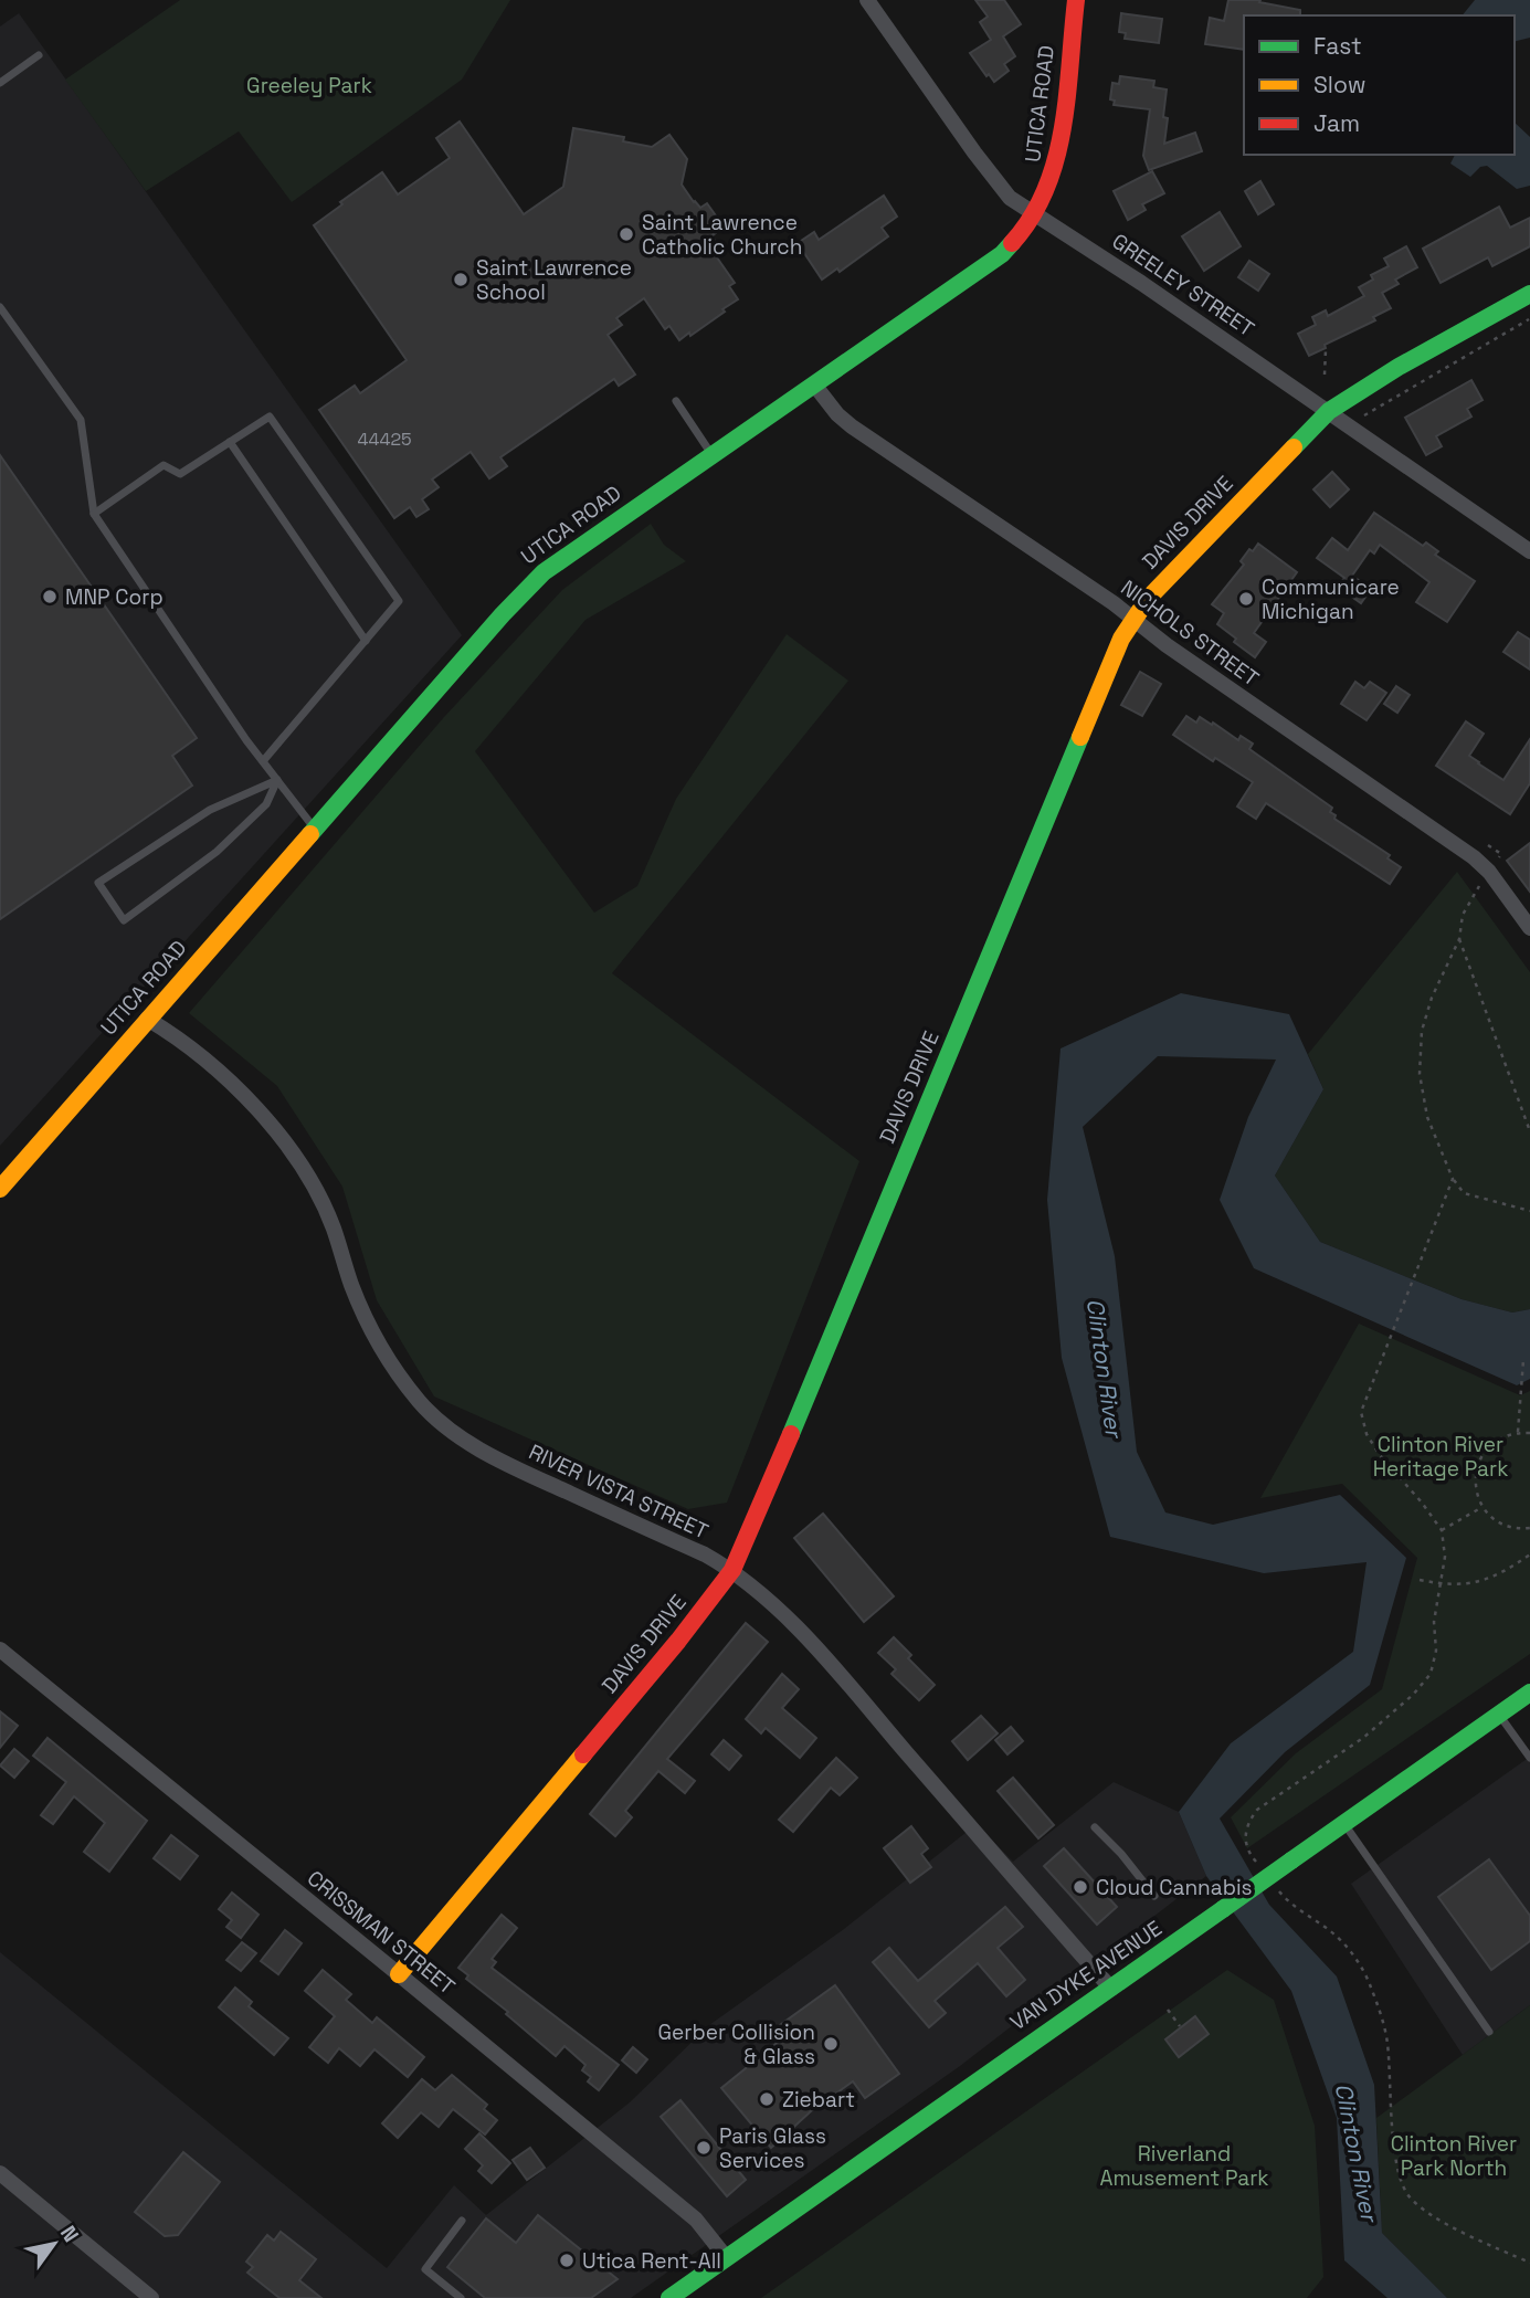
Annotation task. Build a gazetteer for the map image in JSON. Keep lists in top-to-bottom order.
{
  "streets": {
    "street": [
      "UTICA ROAD",
      "GREELEY STREET",
      "DAVIS DRIVE",
      "NICHOLS STREET",
      "RIVER VISTA STREET",
      "CRISSMAN STREET",
      "VAN DYKE AVENUE"
    ]
  },
  "crossings": [
    ["UTICA ROAD", "GREELEY STREET"],
    ["UTICA ROAD", "NICHOLS STREET"],
    ["UTICA ROAD", "RIVER VISTA STREET"],
    ["GREELEY STREET", "DAVIS DRIVE"],
    ["DAVIS DRIVE", "NICHOLS STREET"],
    ["DAVIS DRIVE", "RIVER VISTA STREET"],
    ["DAVIS DRIVE", "CRISSMAN STREET"],
    ["RIVER VISTA STREET", "VAN DYKE AVENUE"],
    ["CRISSMAN STREET", "VAN DYKE AVENUE"]
  ],
  "water": ["Clinton River"],
  "parks": [
    "Greeley Park",
    "Clinton River Heritage Park",
    "Clinton River Park North",
    "Riverland Amusement Park"
  ],
  "places": [
    "Saint Lawrence Catholic Church",
    "Saint Lawrence School",
    "MNP Corp",
    "Communicare Michigan",
    "Cloud Cannabis",
    "Gerber Collision & Glass",
    "Ziebart",
    "Paris Glass Services",
    "Utica Rent-All"
  ],
  "house_numbers": ["44425"],
  "legend": ["Fast", "Slow", "Jam"],
  "north": "top right"
}
